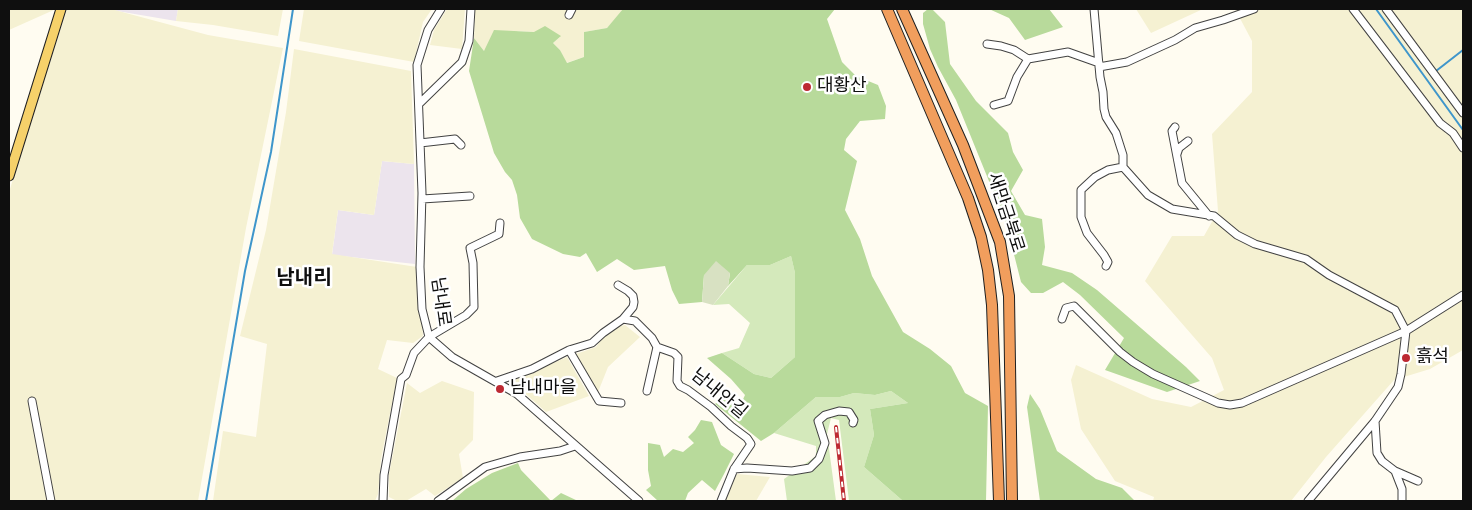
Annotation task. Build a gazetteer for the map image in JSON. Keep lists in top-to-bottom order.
{
  "streets": {
    "highway": ["새만금북로"],
    "street": ["남내로", "남내안길"]
  },
  "districts": ["남내리"],
  "places": ["대황산", "흙석", "남내마을"]
}
